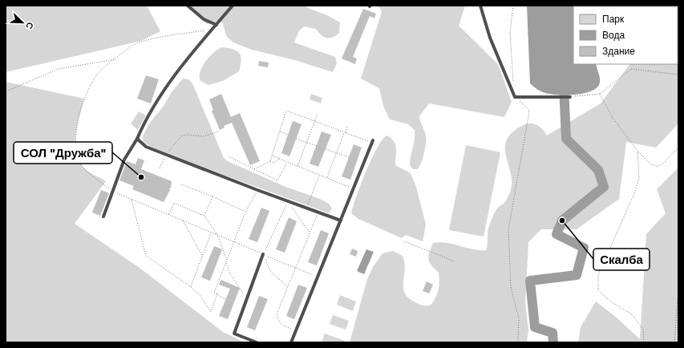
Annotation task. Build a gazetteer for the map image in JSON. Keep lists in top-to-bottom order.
{
  "places": ["СОЛ \"Дружба\"", "Скалба"],
  "legend": ["Парк", "Вода", "Здание"],
  "north": "bottom right"
}
